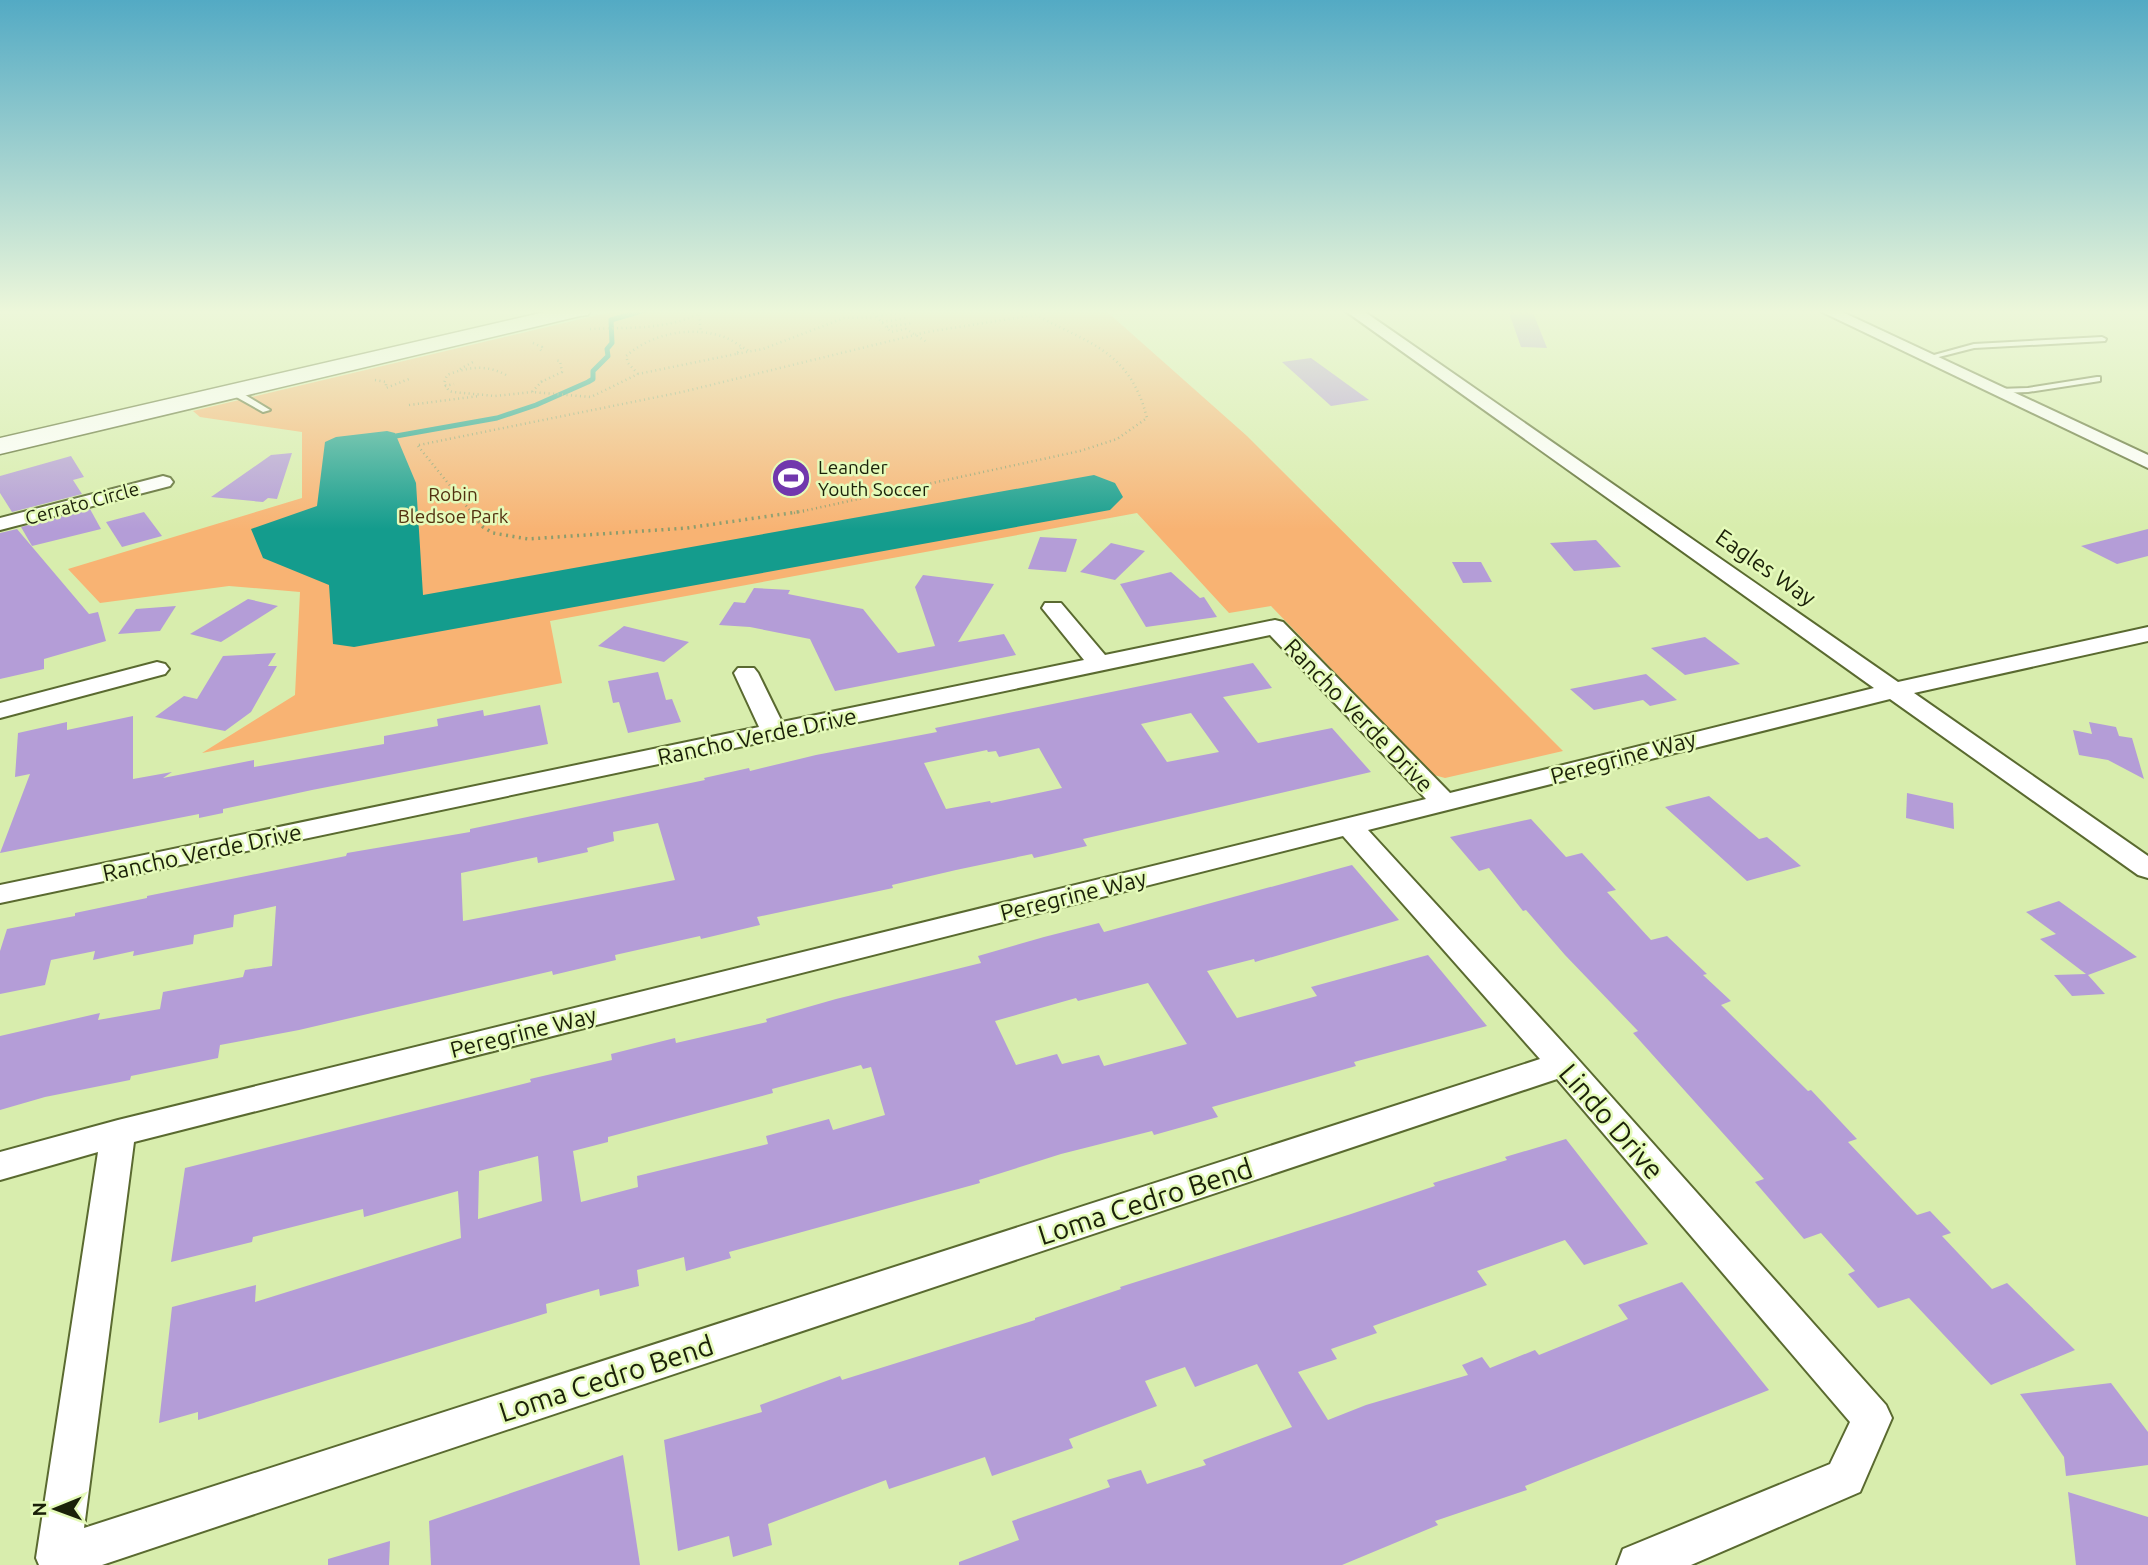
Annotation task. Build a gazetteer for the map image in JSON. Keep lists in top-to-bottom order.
{
  "streets": {
    "street": [
      "Cerrato Circle",
      "Eagles Way",
      "Rancho Verde Drive",
      "Peregrine Way",
      "Lindo Drive",
      "Loma Cedro Bend"
    ]
  },
  "crossings": [
    ["Eagles Way", "Peregrine Way"],
    ["Rancho Verde Drive", "Peregrine Way"],
    ["Peregrine Way", "Lindo Drive"],
    ["Peregrine Way", "Loma Cedro Bend"],
    ["Lindo Drive", "Loma Cedro Bend"]
  ],
  "parks": ["Robin Bledsoe Park"],
  "places": {
    "sports": ["Leander Youth Soccer"]
  },
  "north": "left"
}
